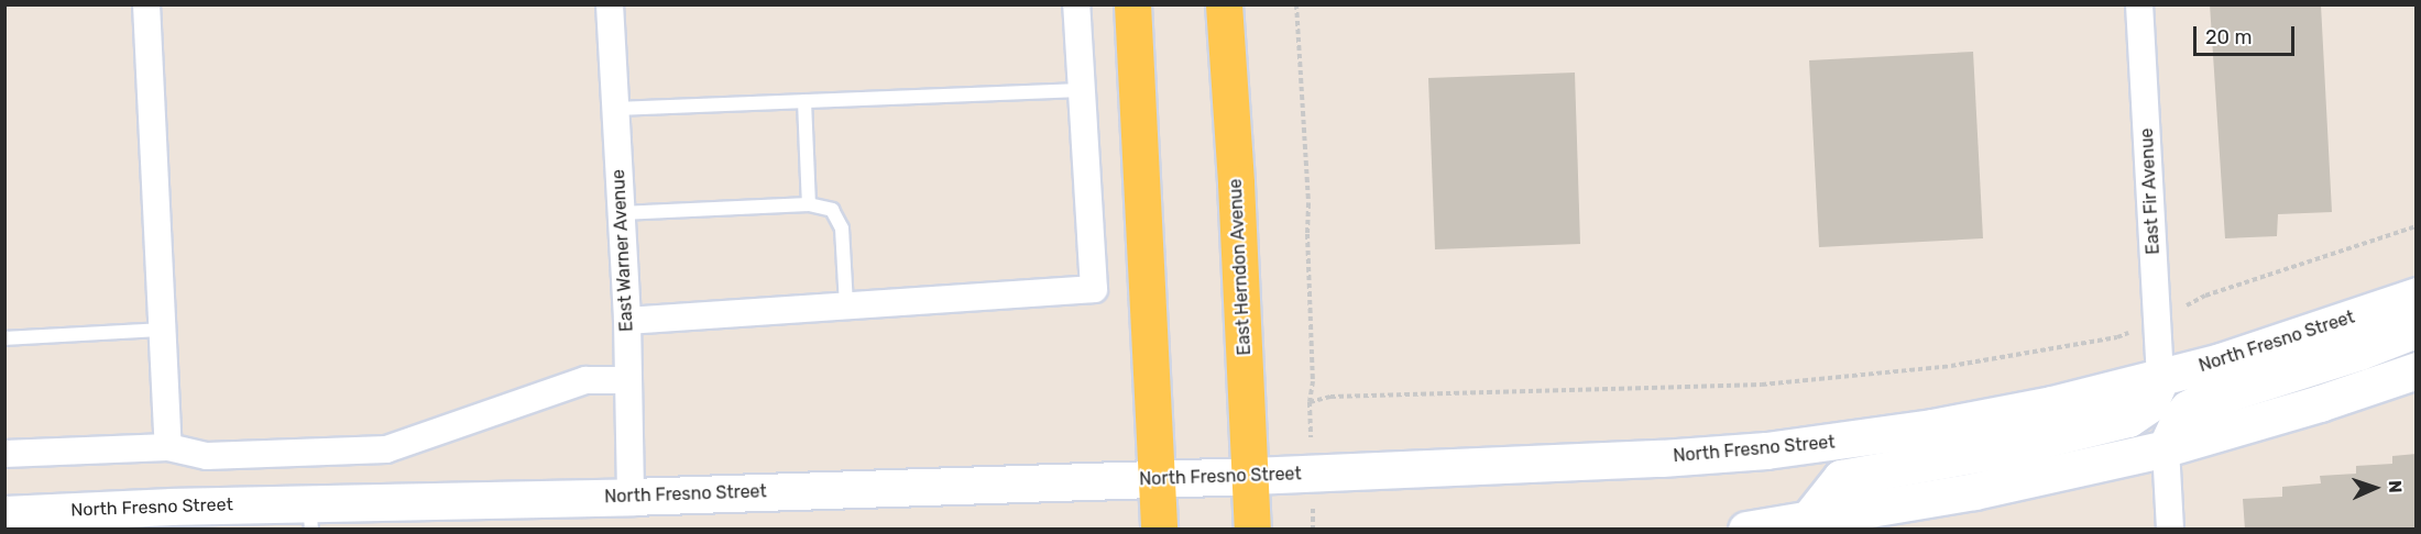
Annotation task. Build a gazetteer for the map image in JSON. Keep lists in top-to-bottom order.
{
  "streets": {
    "main road": ["East Herndon Avenue", "North Fresno Street"],
    "street": ["East Fir Avenue", "East Warner Avenue"]
  },
  "crossings": [
    ["East Fir Avenue", "North Fresno Street"],
    ["East Warner Avenue", "North Fresno Street"],
    ["East Herndon Avenue", "North Fresno Street"]
  ],
  "scale_bar": "20 m",
  "north": "right"
}
